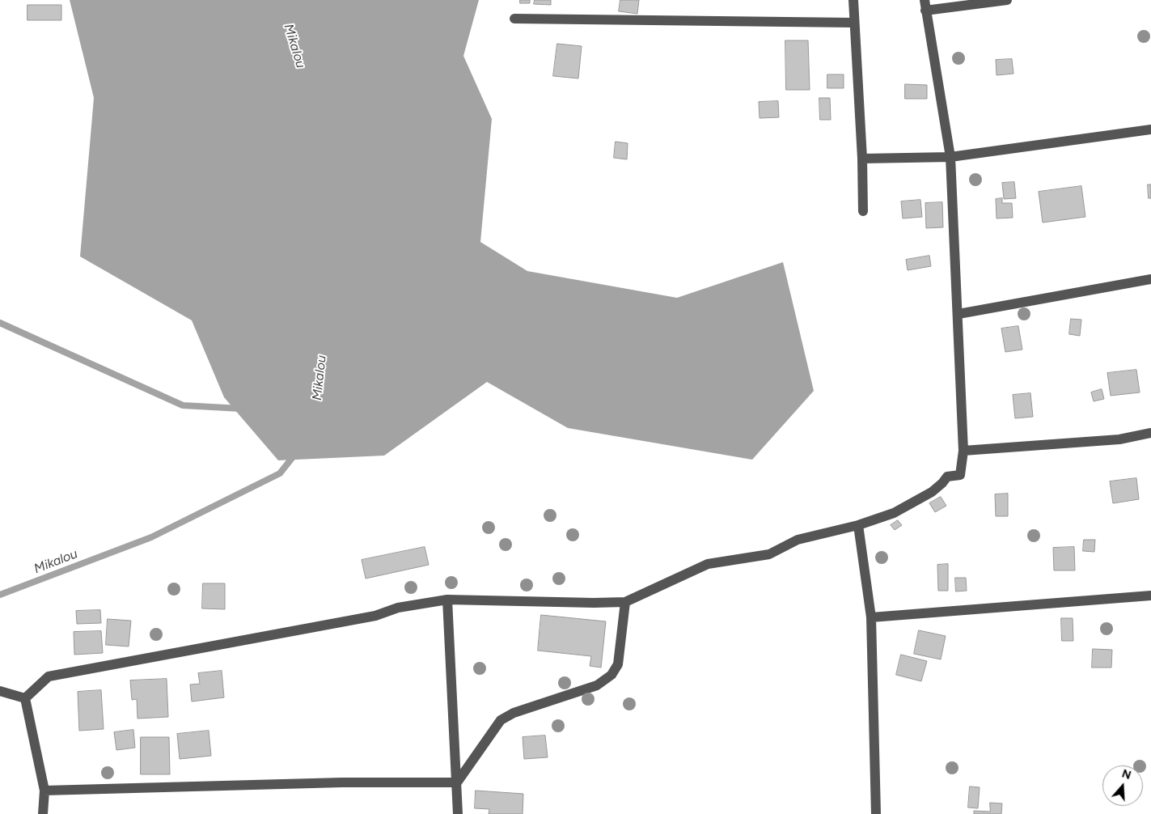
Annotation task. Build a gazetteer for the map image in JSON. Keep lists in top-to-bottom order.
{
  "water": ["Mikalou"],
  "north": "top"
}
